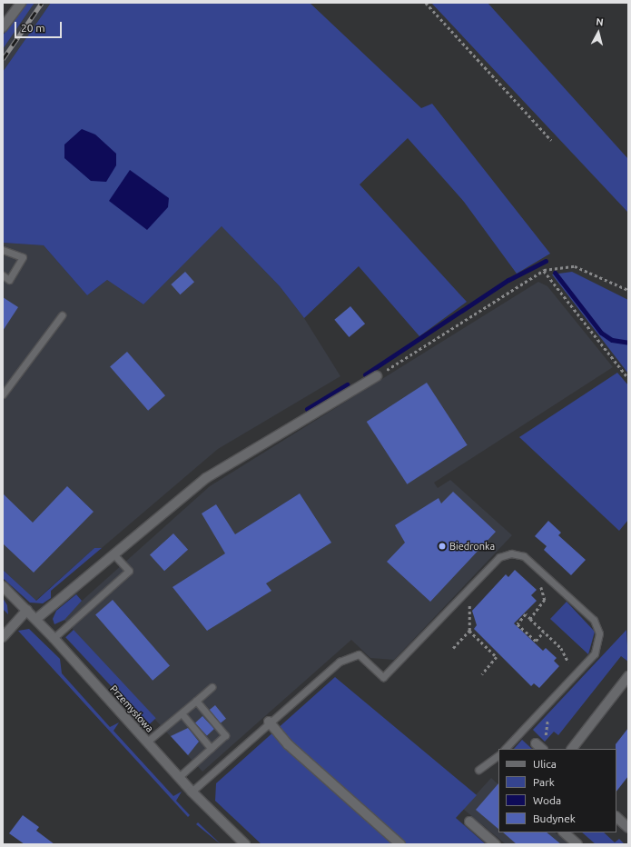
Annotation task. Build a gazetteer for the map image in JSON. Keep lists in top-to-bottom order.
{
  "streets": {
    "street": ["Przemysłowa"]
  },
  "places": ["Biedronka"],
  "legend": [
    "Ulica",
    "Park",
    "Woda",
    "Budynek"
  ],
  "scale_bar": "20 m",
  "north": "top"
}
